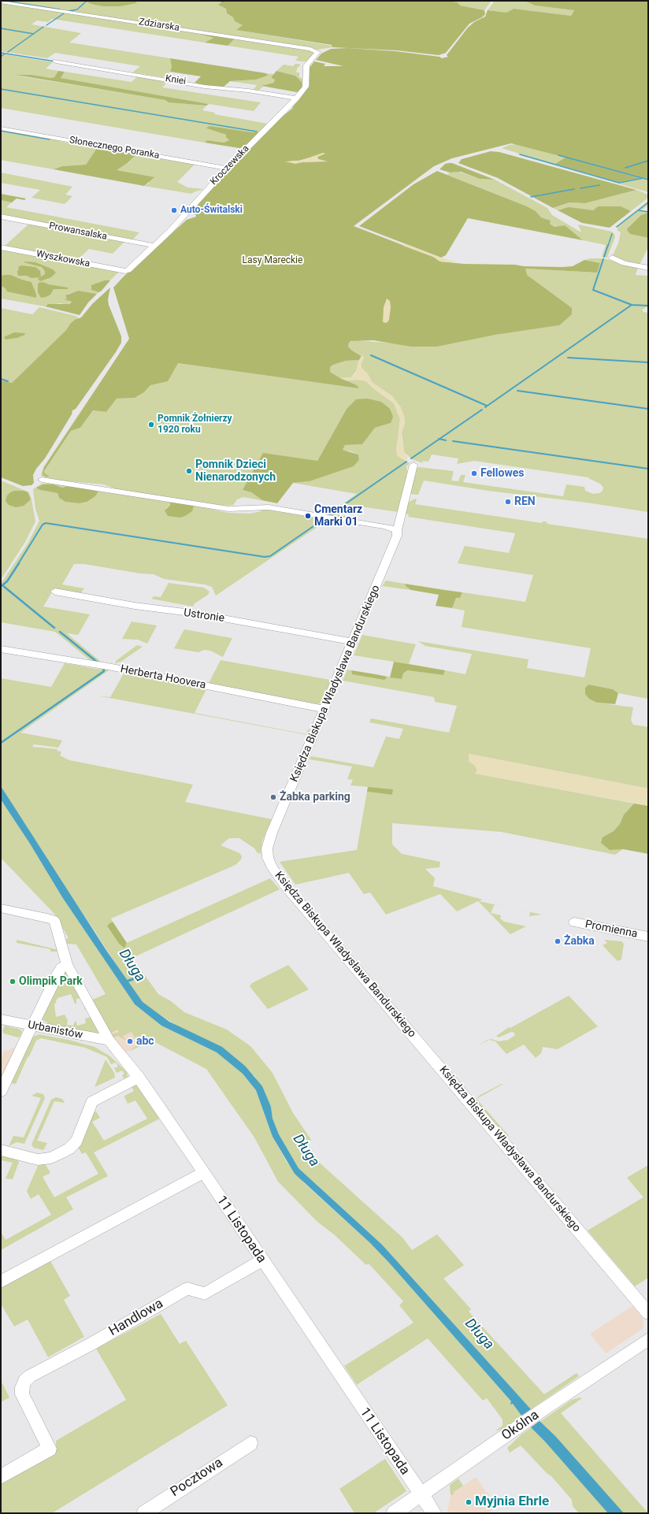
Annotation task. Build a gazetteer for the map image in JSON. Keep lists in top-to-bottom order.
{
  "streets": {
    "street": [
      "Zdziarska",
      "Kniei",
      "Słonecznego Poranka",
      "Kroczewska",
      "Prowansalska",
      "Wyszkowska",
      "Ustronie",
      "Herberta Hoovera",
      "Księdza Biskupa Władysława Bandurskiego",
      "Promienna",
      "Urbanistów",
      "11 Listopada",
      "Handlowa",
      "Okólna",
      "Pocztowa"
    ]
  },
  "crossings": [
    ["Zdziarska", "Kroczewska"],
    ["Kniei", "Kroczewska"],
    ["Słonecznego Poranka", "Kroczewska"],
    ["Kroczewska", "Prowansalska"],
    ["Kroczewska", "Wyszkowska"],
    ["Ustronie", "Księdza Biskupa Władysława Bandurskiego"],
    ["Herberta Hoovera", "Księdza Biskupa Władysława Bandurskiego"],
    ["Urbanistów", "11 Listopada"],
    ["11 Listopada", "Handlowa"],
    ["11 Listopada", "Okólna"]
  ],
  "water": ["Długa"],
  "parks": ["Lasy Mareckie"],
  "places": [
    "Auto-Świtalski",
    "Pomnik Żołnierzy 1920 roku",
    "Pomnik Dzieci Nienarodzonych",
    "Fellowes",
    "REN",
    "Cmentarz Marki 01",
    "Żabka parking",
    "Żabka",
    "Olimpik Park",
    "abc",
    "Myjnia Ehrle"
  ]
}
